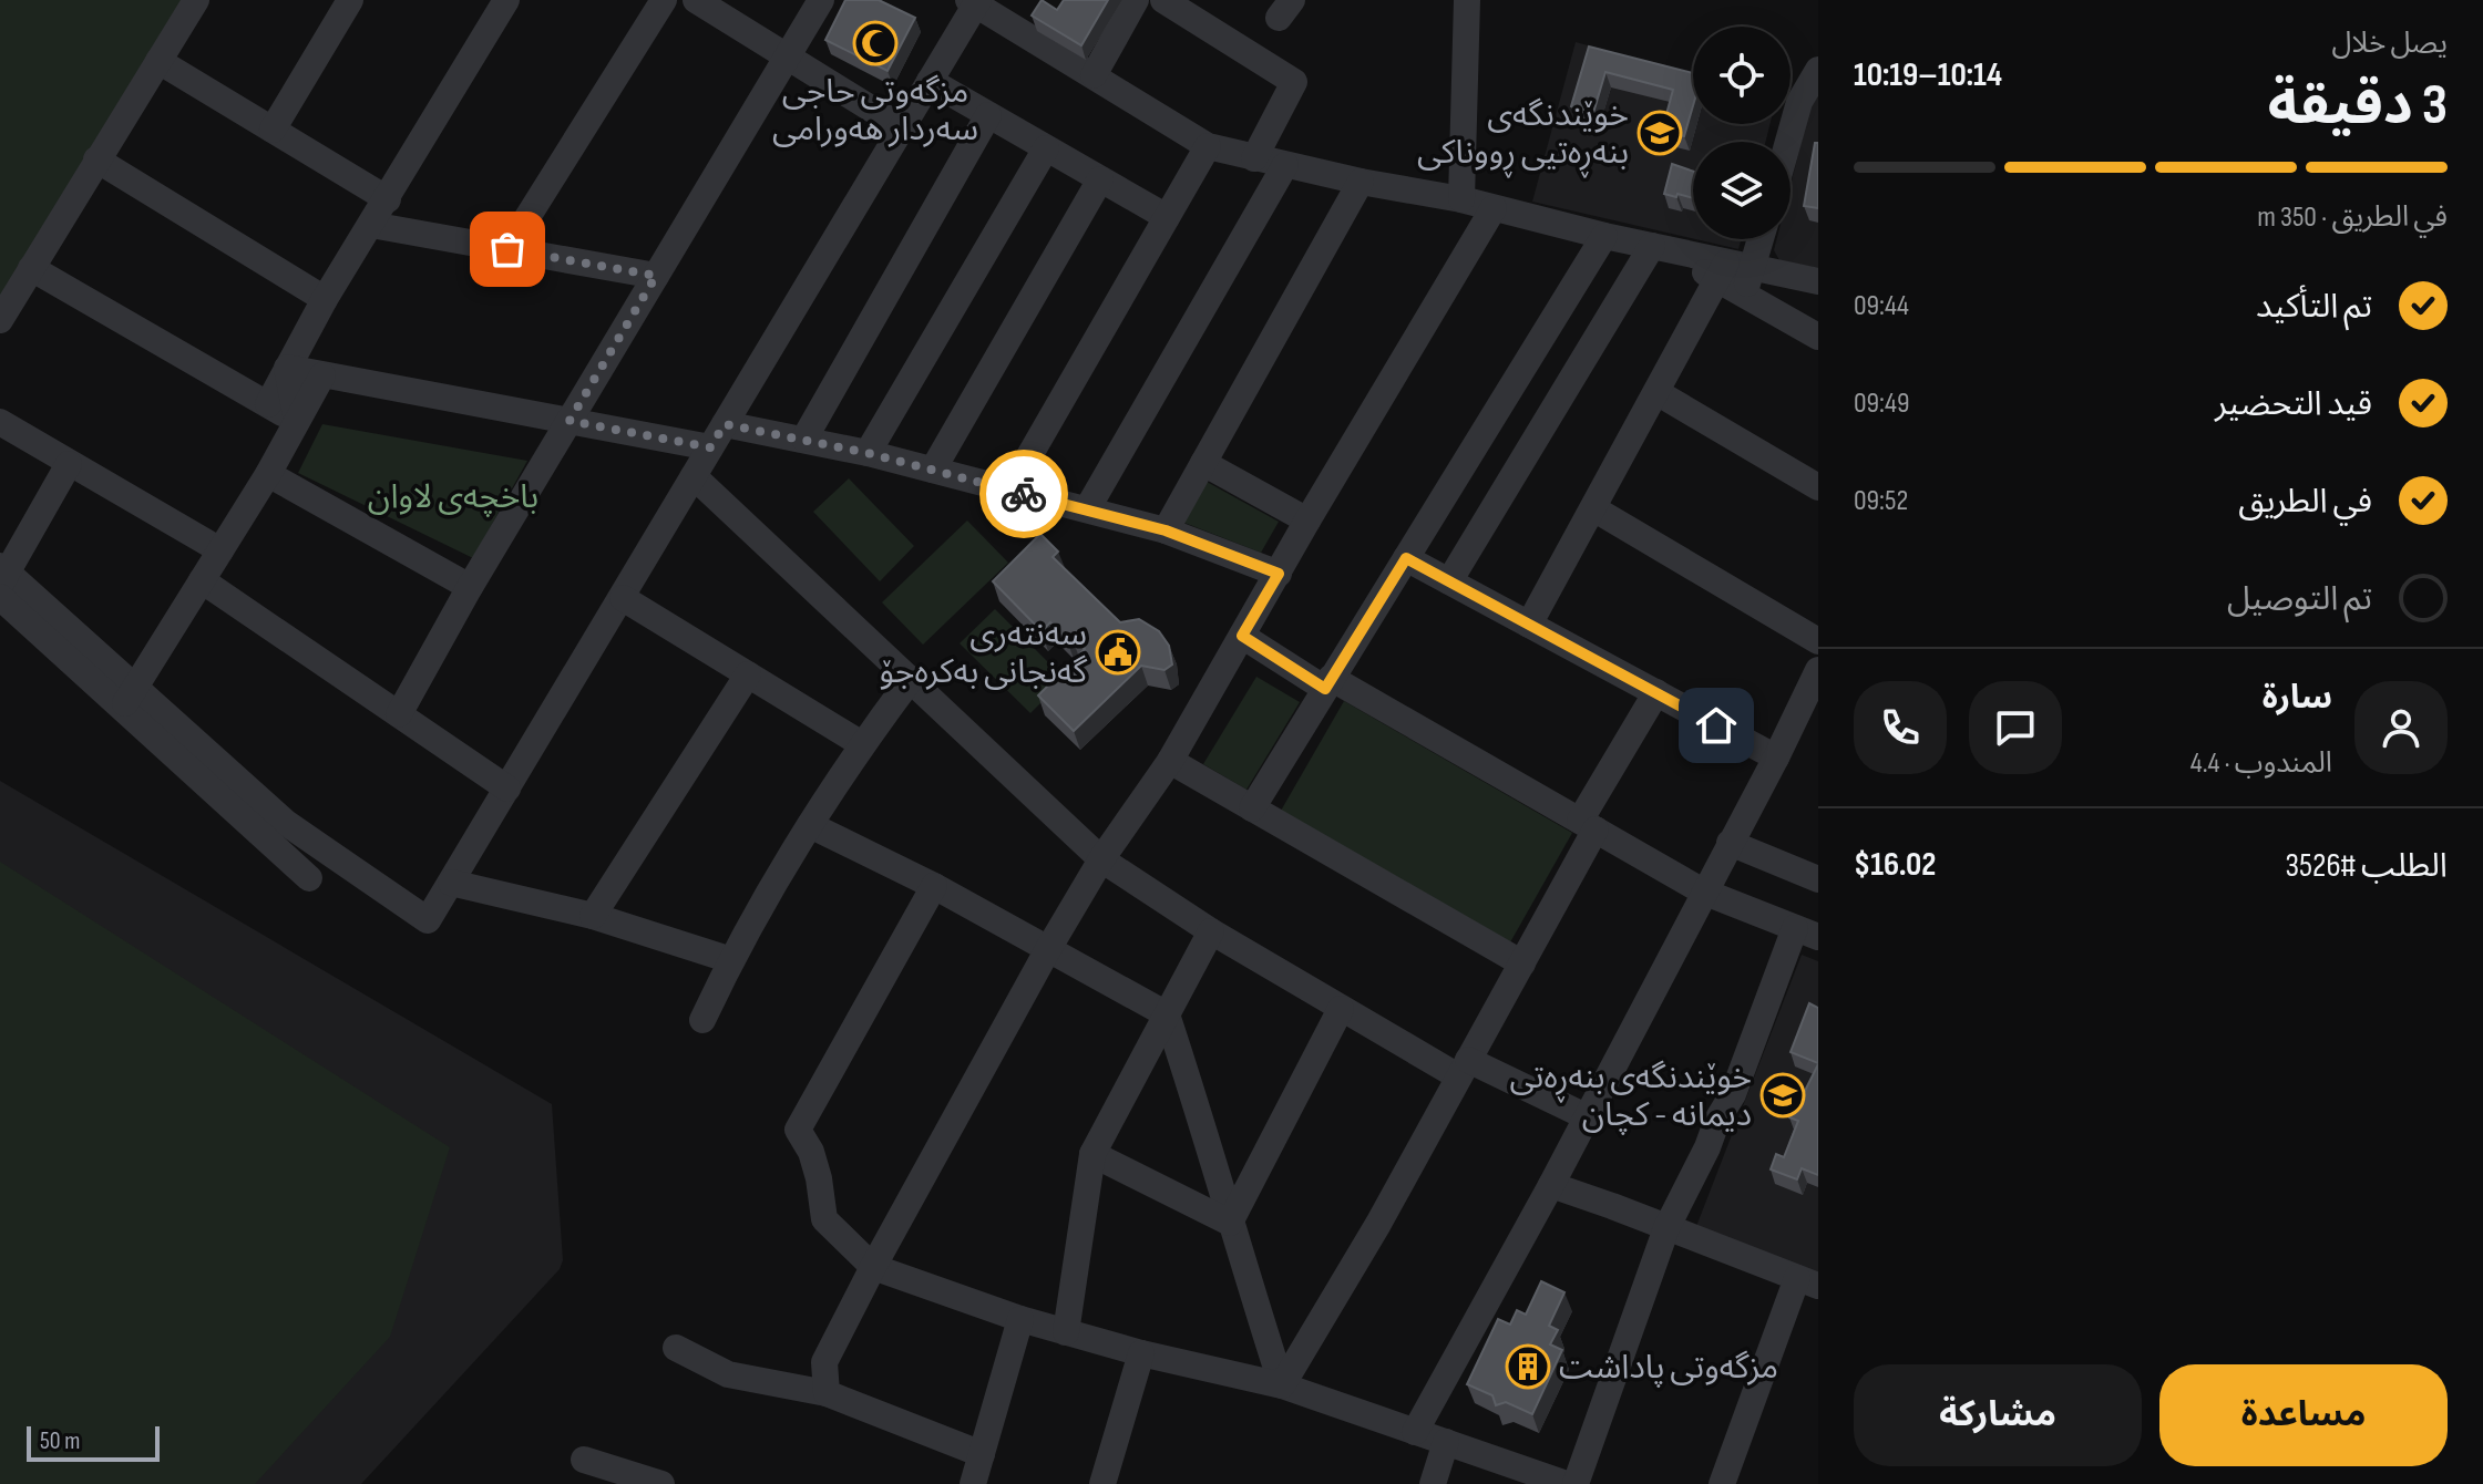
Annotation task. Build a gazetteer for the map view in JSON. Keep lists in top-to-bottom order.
{
  "parks": ["باخچەی لاوان"],
  "places": {
    "mosque": ["مزگەوتی حاجی سەردار هەورامی"],
    "school or university": ["خوێندنگەی بنەڕەتیی ڕووناکی", "خوێندنگەی بنەڕەتی دیمانە - کچان"],
    "public building": ["سەنتەری گەنجانی بەکرەجۆ"],
    "building": ["مزگەوتی پاداشت"]
  },
  "scale_bar": "50 m",
  "page": {
    "heading": ["3 دقيقة", "يصل خلال", "10:14–10:19"],
    "panel": [
      "سارة",
      "المندوب · 4.4",
      "الطلب #3526",
      "$16.02"
    ],
    "bar": "في الطريق · 350 m",
    "list": [
      ["تم التأكيد", "09:44"],
      ["قيد التحضير", "09:49"],
      ["في الطريق", "09:52"],
      "تم التوصيل"
    ],
    "buttons": ["مساعدة", "مشاركة"],
    "scale": "50 m"
  }
}
